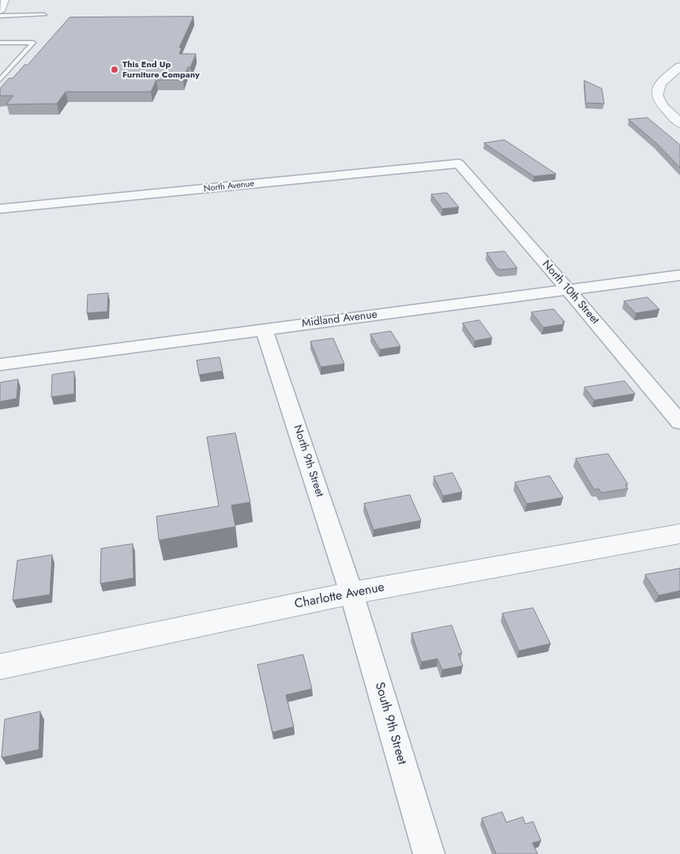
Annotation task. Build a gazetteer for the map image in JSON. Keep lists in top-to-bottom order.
{
  "streets": {
    "street": [
      "North Avenue",
      "North 10th Street",
      "Midland Avenue",
      "North 9th Street",
      "Charlotte Avenue",
      "South 9th Street"
    ]
  },
  "crossings": [
    ["North Avenue", "North 10th Street"],
    ["North 10th Street", "Midland Avenue"],
    ["Midland Avenue", "North 9th Street"],
    ["North 9th Street", "Charlotte Avenue"],
    ["North 9th Street", "South 9th Street"],
    ["Charlotte Avenue", "South 9th Street"]
  ],
  "places": ["This End Up Furniture Company"]
}
